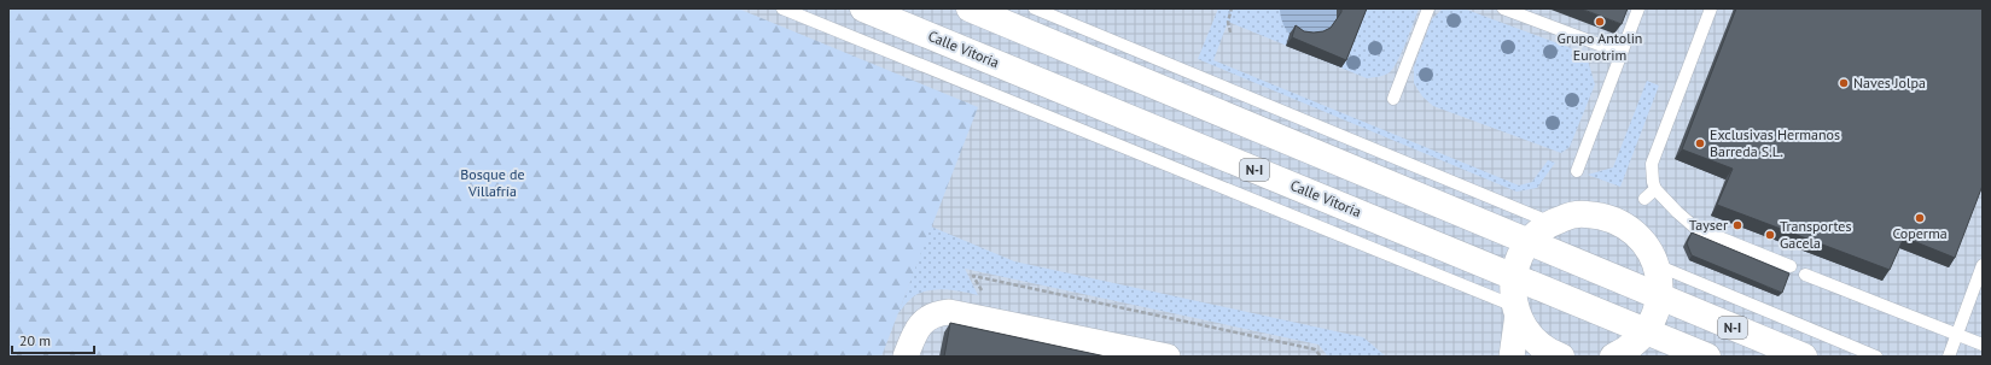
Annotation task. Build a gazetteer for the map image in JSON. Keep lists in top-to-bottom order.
{
  "streets": {
    "highway": ["Calle Vitoria", "N-I"]
  },
  "parks": ["Bosque de Villafría"],
  "places": [
    "Grupo Antolin Eurotrim",
    "Naves Jolpa",
    "Exclusivas Hermanos Barreda S.L.",
    "Coperma",
    "Tayser",
    "Transportes Gacela"
  ],
  "scale_bar": "20 m"
}
